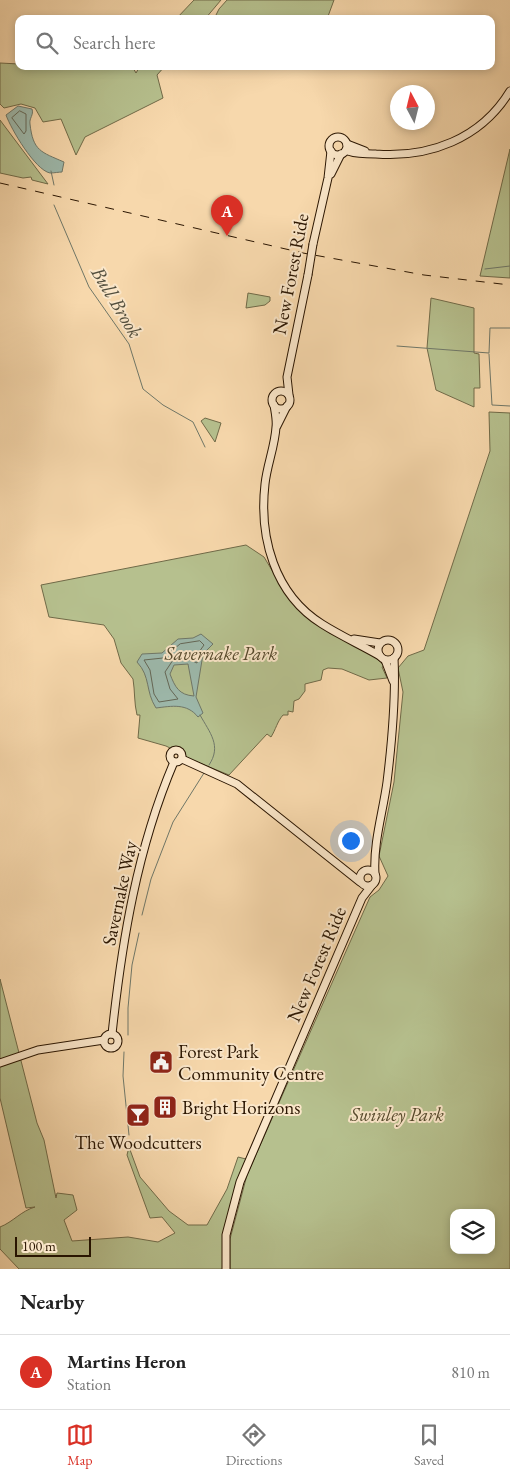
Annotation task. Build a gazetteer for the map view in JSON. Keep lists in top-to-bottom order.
{
  "streets": {
    "main road": ["New Forest Ride", "Savernake Way"]
  },
  "water": ["Bull Brook"],
  "parks": ["Savernake Park", "Swinley Park"],
  "places": {
    "public building": ["Forest Park Community Centre"],
    "building": ["Bright Horizons"],
    "bar": ["The Woodcutters"]
  },
  "scale_bar": "100 m",
  "north": "top",
  "page": {
    "search": "Search here",
    "pins": "A",
    "scale": "100 m",
    "heading": "Nearby",
    "list": [
      {
        "mark": "A",
        "name": "Martins Heron",
        "note": "Station",
        "value": "810 m"
      }
    ],
    "nav": ["Map", "Directions", "Saved"]
  }
}
